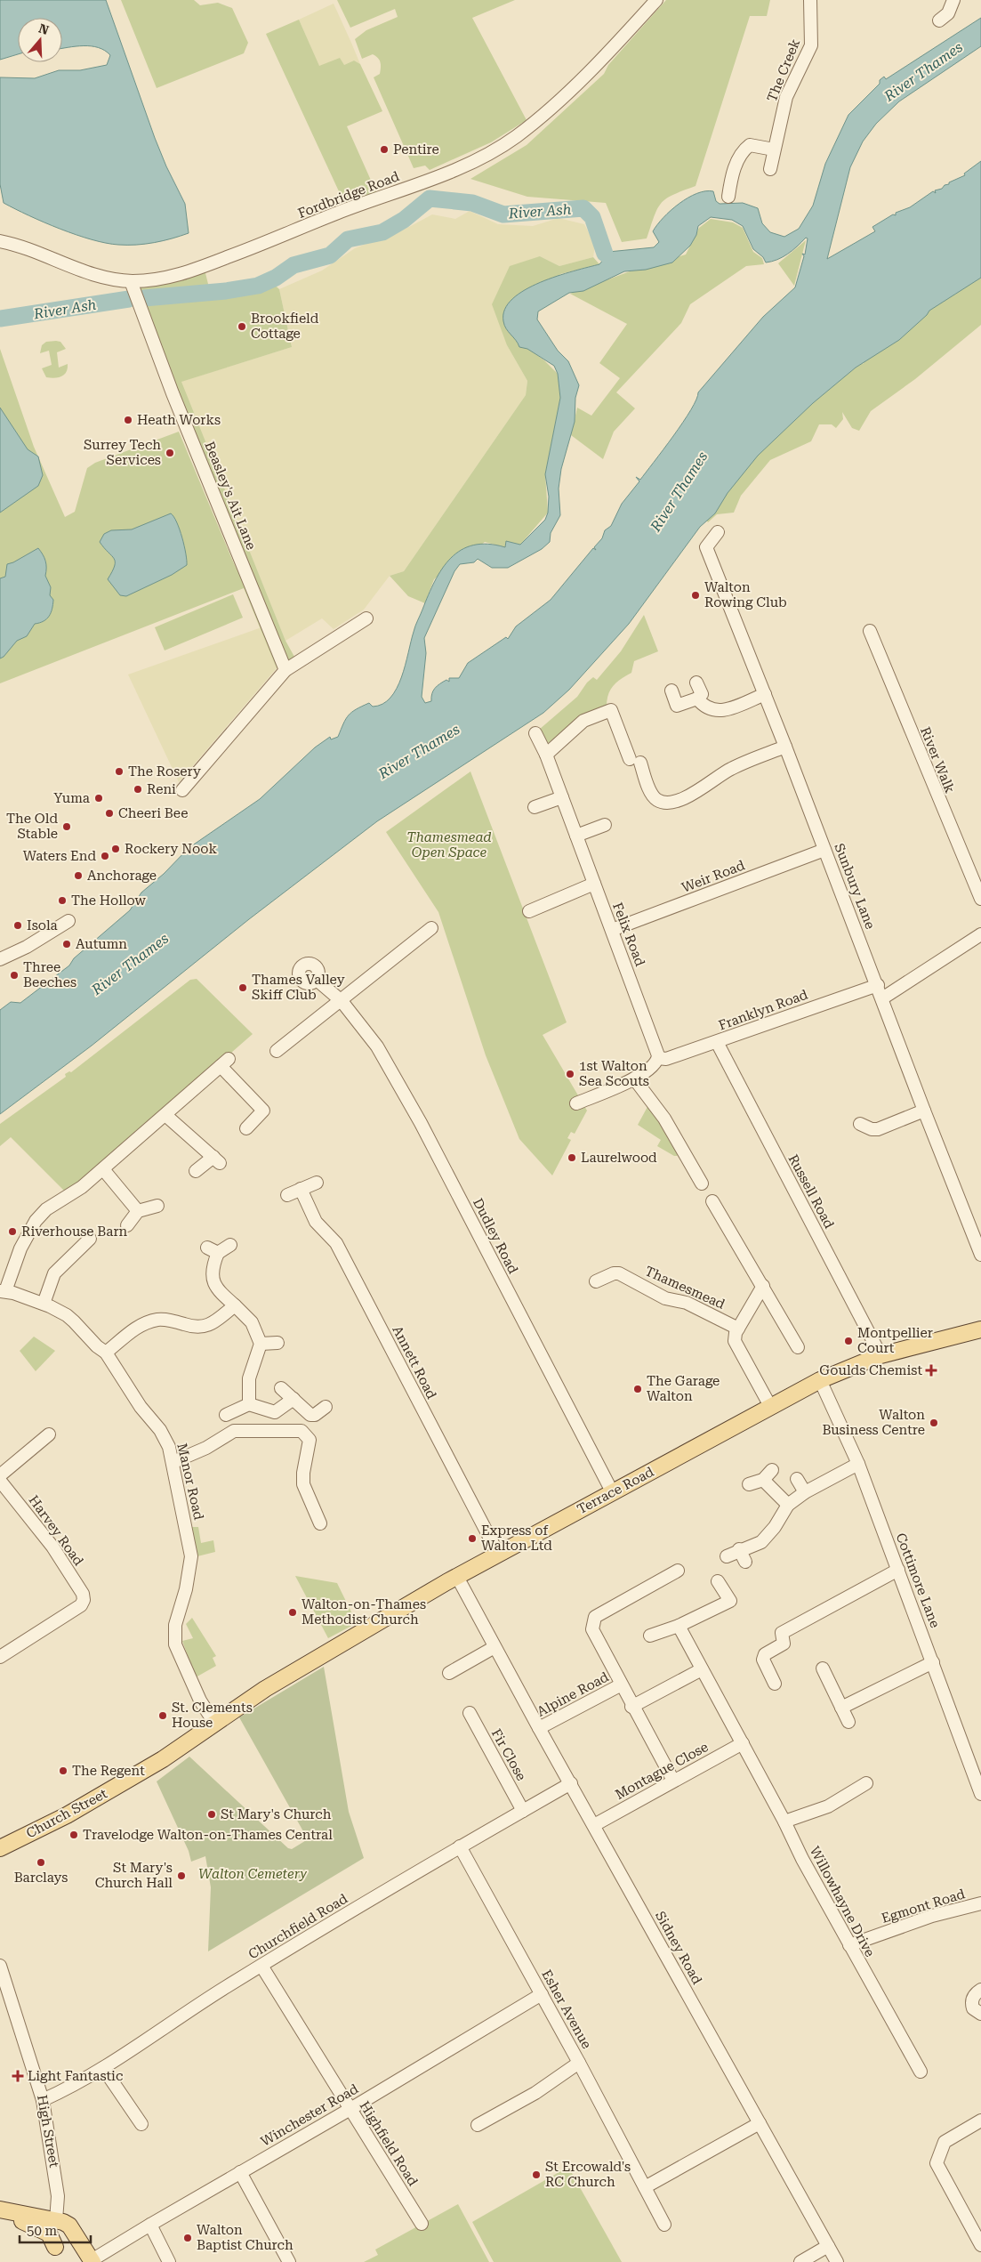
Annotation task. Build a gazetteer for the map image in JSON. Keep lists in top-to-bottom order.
{
  "streets": {
    "main road": ["Terrace Road", "Church Street"],
    "street": [
      "The Creek",
      "Fordbridge Road",
      "Beasley's Ait Lane",
      "River Walk",
      "Weir Road",
      "Sunbury Lane",
      "Felix Road",
      "Franklyn Road",
      "Russell Road",
      "Dudley Road",
      "Thamesmead",
      "Annett Road",
      "Manor Road",
      "Harvey Road",
      "Cottimore Lane",
      "Alpine Road",
      "Fir Close",
      "Montague Close",
      "Willowhayne Drive",
      "Egmont Road",
      "Churchfield Road",
      "Sidney Road",
      "Esher Avenue",
      "Winchester Road",
      "High Street",
      "Highfield Road"
    ]
  },
  "crossings": [
    ["Fordbridge Road", "Beasley's Ait Lane"],
    ["Weir Road", "Sunbury Lane"],
    ["Weir Road", "Felix Road"],
    ["Sunbury Lane", "Franklyn Road"],
    ["Felix Road", "Franklyn Road"],
    ["Franklyn Road", "Russell Road"],
    ["Russell Road", "Terrace Road"],
    ["Dudley Road", "Terrace Road"],
    ["Annett Road", "Terrace Road"],
    ["Manor Road", "Church Street"],
    ["Terrace Road", "Cottimore Lane"],
    ["Terrace Road", "Church Street"],
    ["Terrace Road", "Sidney Road"],
    ["Alpine Road", "Montague Close"],
    ["Alpine Road", "Sidney Road"],
    ["Fir Close", "Churchfield Road"],
    ["Montague Close", "Willowhayne Drive"],
    ["Montague Close", "Sidney Road"],
    ["Willowhayne Drive", "Egmont Road"],
    ["Churchfield Road", "Sidney Road"],
    ["Churchfield Road", "Esher Avenue"],
    ["Churchfield Road", "High Street"],
    ["Churchfield Road", "Highfield Road"],
    ["Esher Avenue", "Winchester Road"],
    ["Winchester Road", "Highfield Road"]
  ],
  "water": ["River Thames", "River Ash"],
  "parks": ["Thamesmead Open Space", "Walton Cemetery"],
  "places": {
    "other": [
      "Pentire",
      "Brookfield Cottage",
      "Heath Works",
      "Surrey Tech Services",
      "Walton Rowing Club",
      "The Rosery",
      "Reni",
      "Yuma",
      "Cheeri Bee",
      "The Old Stable",
      "Rockery Nook",
      "Waters End",
      "Anchorage",
      "The Hollow",
      "Isola",
      "Autumn",
      "Three Beeches",
      "Thames Valley Skiff Club",
      "1st Walton Sea Scouts",
      "Laurelwood",
      "Riverhouse Barn",
      "Montpellier Court",
      "The Garage Walton",
      "Walton Business Centre",
      "Express of Walton Ltd",
      "Walton-on-Thames Methodist Church",
      "St. Clements House",
      "The Regent",
      "St Mary's Church",
      "Travelodge Walton-on-Thames Central",
      "Barclays",
      "St Mary's Church Hall",
      "St Ercowald's RC Church",
      "Walton Baptist Church"
    ],
    "health": ["Goulds Chemist", "Light Fantastic"]
  },
  "scale_bar": "50 m",
  "north": "top"
}
